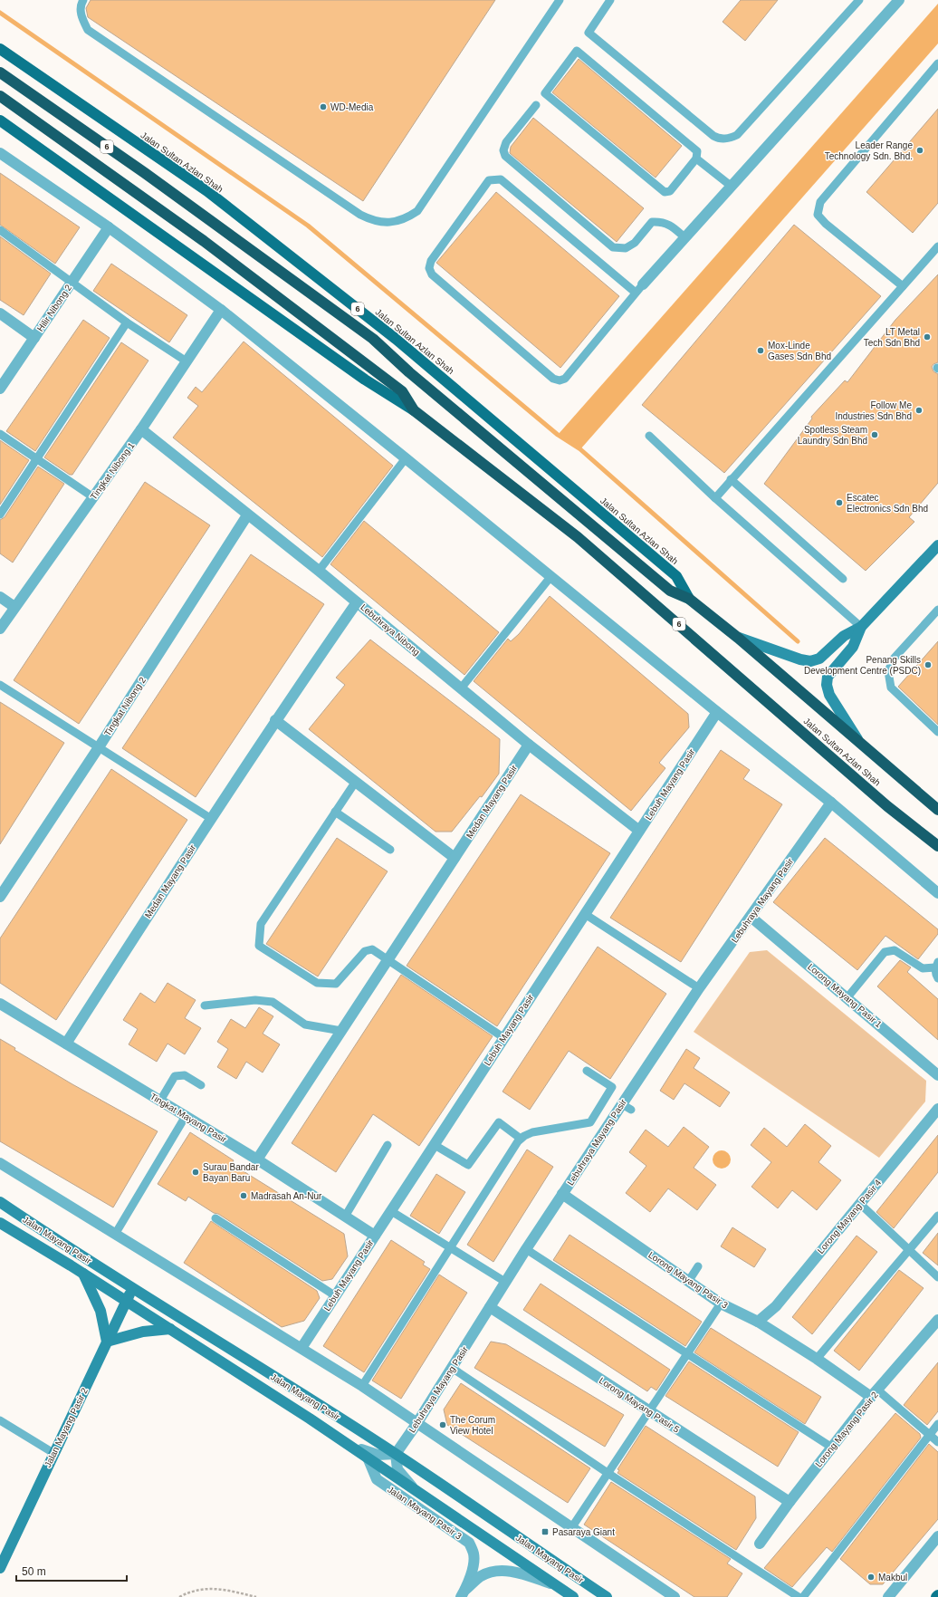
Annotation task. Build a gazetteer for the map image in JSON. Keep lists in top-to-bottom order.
{
  "streets": {
    "highway": ["6", "Jalan Sultan Azlan Shah"],
    "street": [
      "Hilir Nibong 2",
      "Tingkat Nibong 1",
      "Lebuhraya Nibong",
      "Tingkat Nibong 2",
      "Lebuh Mayang Pasir",
      "Medan Mayang Pasir",
      "Lebuhraya Mayang Pasir",
      "Lorong Mayang Pasir 1",
      "Tingkat Mayang Pasir",
      "Lorong Mayang Pasir 4",
      "Jalan Mayang Pasir",
      "Lorong Mayang Pasir 3",
      "Lorong Mayang Pasir 5",
      "Jalan Mayang Pasir 2",
      "Lorong Mayang Pasir 2",
      "Jalan Mayang Pasir 3"
    ]
  },
  "crossings": [
    ["Tingkat Nibong 1", "Lebuhraya Nibong"],
    ["Lebuhraya Nibong", "Tingkat Nibong 2"],
    ["Lebuhraya Nibong", "Lebuh Mayang Pasir"],
    ["Lebuhraya Nibong", "Medan Mayang Pasir"],
    ["Lebuh Mayang Pasir", "Tingkat Mayang Pasir"],
    ["Medan Mayang Pasir", "Tingkat Mayang Pasir"],
    ["Lebuhraya Mayang Pasir", "Lorong Mayang Pasir 1"],
    ["Lebuhraya Mayang Pasir", "Jalan Mayang Pasir"],
    ["Lebuhraya Mayang Pasir", "Lorong Mayang Pasir 3"],
    ["Lebuhraya Mayang Pasir", "Lorong Mayang Pasir 5"],
    ["Lorong Mayang Pasir 4", "Lorong Mayang Pasir 3"],
    ["Jalan Mayang Pasir", "Jalan Mayang Pasir 2"],
    ["Jalan Mayang Pasir", "Jalan Mayang Pasir 3"],
    ["Lorong Mayang Pasir 3", "Lorong Mayang Pasir 2"],
    ["Lorong Mayang Pasir 5", "Lorong Mayang Pasir 2"]
  ],
  "places": {
    "other": [
      "WD-Media",
      "Leader Range Technology Sdn. Bhd.",
      "LT Metal Tech Sdn Bhd",
      "Mox-Linde Gases Sdn Bhd",
      "Follow Me Industries Sdn Bhd",
      "Spotless Steam Laundry Sdn Bhd",
      "Escatec Electronics Sdn Bhd",
      "Penang Skills Development Centre (PSDC)",
      "Surau Bandar Bayan Baru",
      "Madrasah An-Nur",
      "The Corum View Hotel",
      "Makbul"
    ],
    "transit": ["Pasaraya Giant"]
  },
  "scale_bar": "50 m"
}
